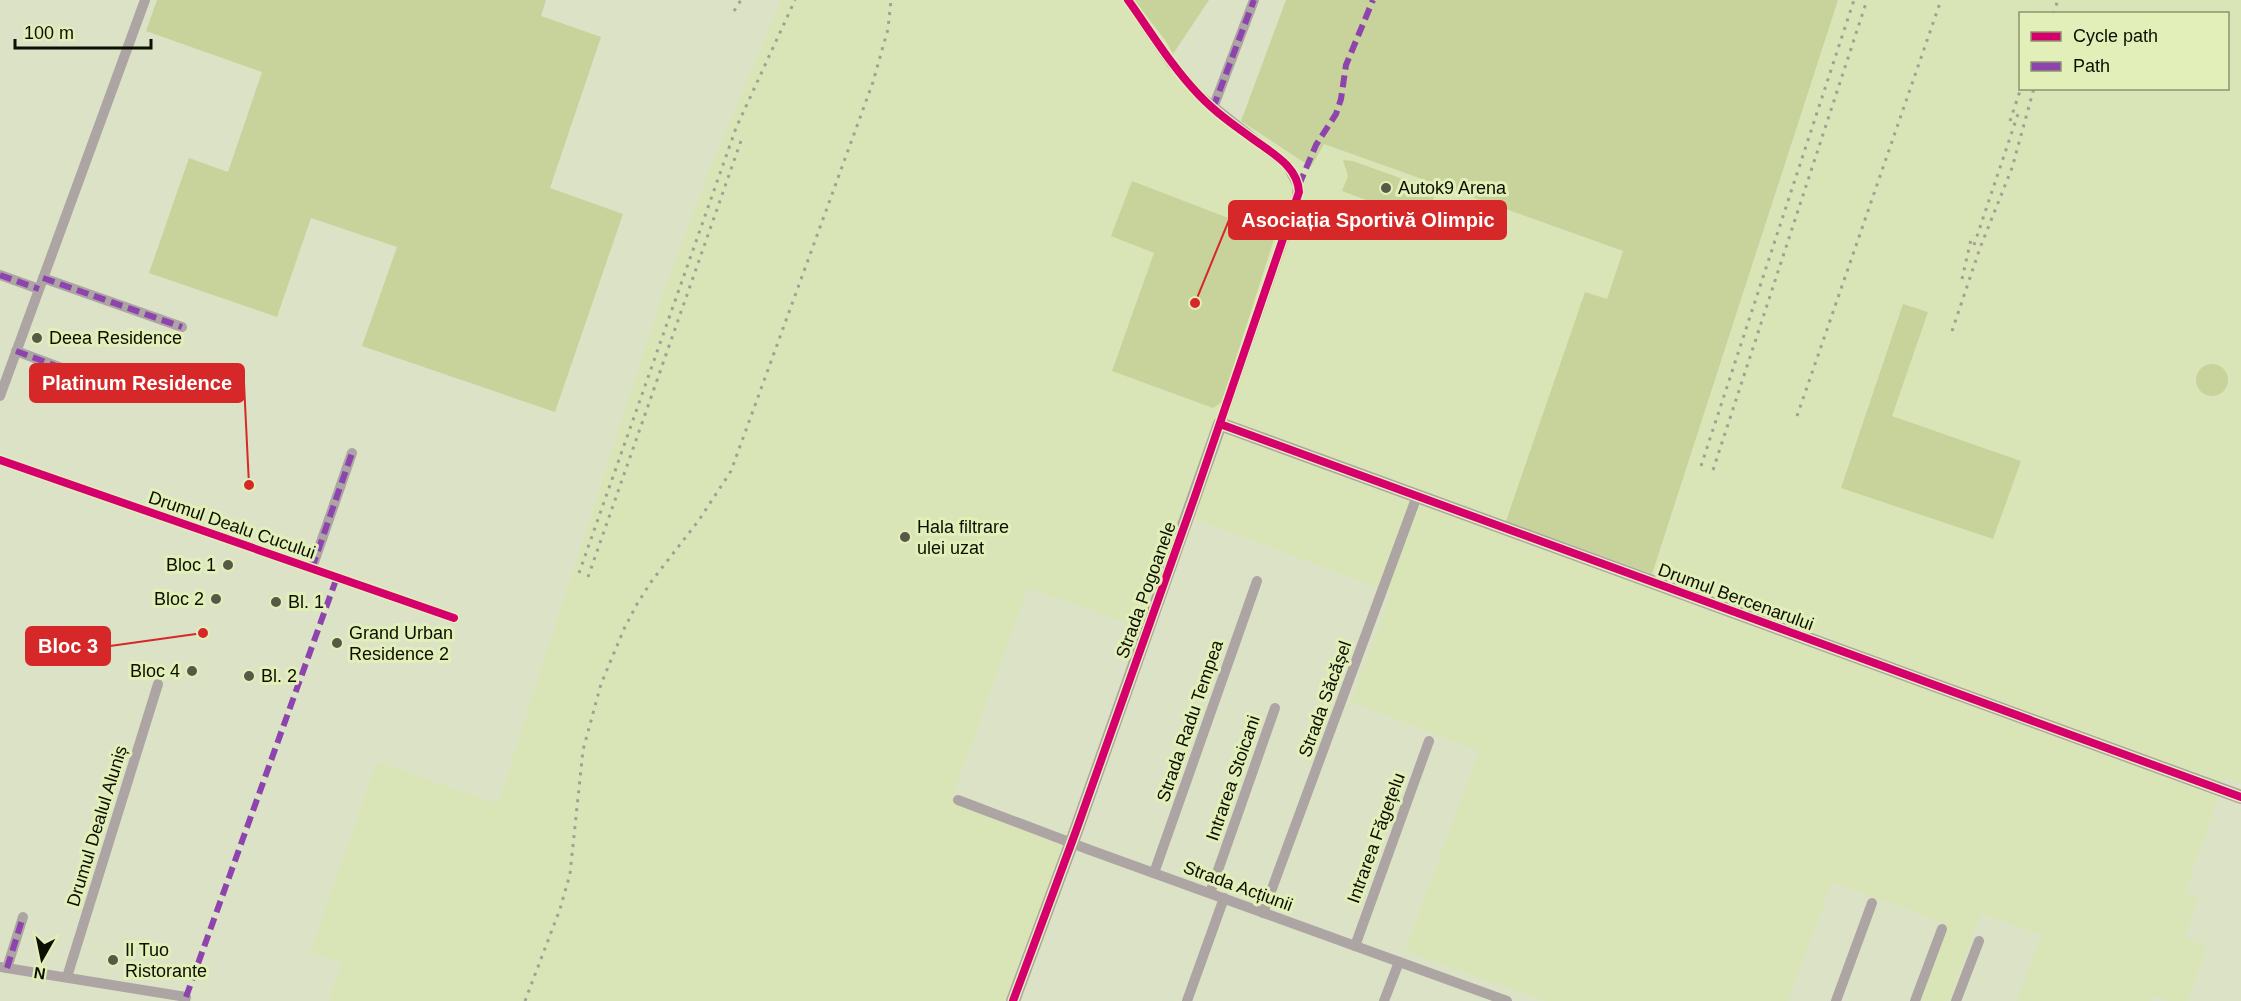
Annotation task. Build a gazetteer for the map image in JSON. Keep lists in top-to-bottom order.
{
  "streets": {
    "street": [
      "Drumul Dealu Cucului",
      "Strada Pogoanele",
      "Drumul Bercenarului",
      "Strada Săcășel",
      "Strada Radu Tempea",
      "Intrarea Stoicani",
      "Drumul Dealul Aluniș",
      "Intrarea Făgețelu",
      "Strada Acțiunii"
    ]
  },
  "crossings": [
    ["Strada Pogoanele", "Drumul Bercenarului"],
    ["Strada Pogoanele", "Strada Acțiunii"],
    ["Drumul Bercenarului", "Strada Săcășel"],
    ["Strada Săcășel", "Strada Acțiunii"],
    ["Strada Radu Tempea", "Strada Acțiunii"],
    ["Intrarea Stoicani", "Strada Acțiunii"],
    ["Intrarea Făgețelu", "Strada Acțiunii"]
  ],
  "places": [
    "Autok9 Arena",
    "Asociația Sportivă Olimpic",
    "Deea Residence",
    "Platinum Residence",
    "Hala filtrare ulei uzat",
    "Bloc 1",
    "Bloc 2",
    "Bl. 1",
    "Bloc 3",
    "Grand Urban Residence 2",
    "Bloc 4",
    "Bl. 2",
    "Il Tuo Ristorante"
  ],
  "legend": ["Cycle path", "Path"],
  "scale_bar": "100 m",
  "north": "bottom"
}
